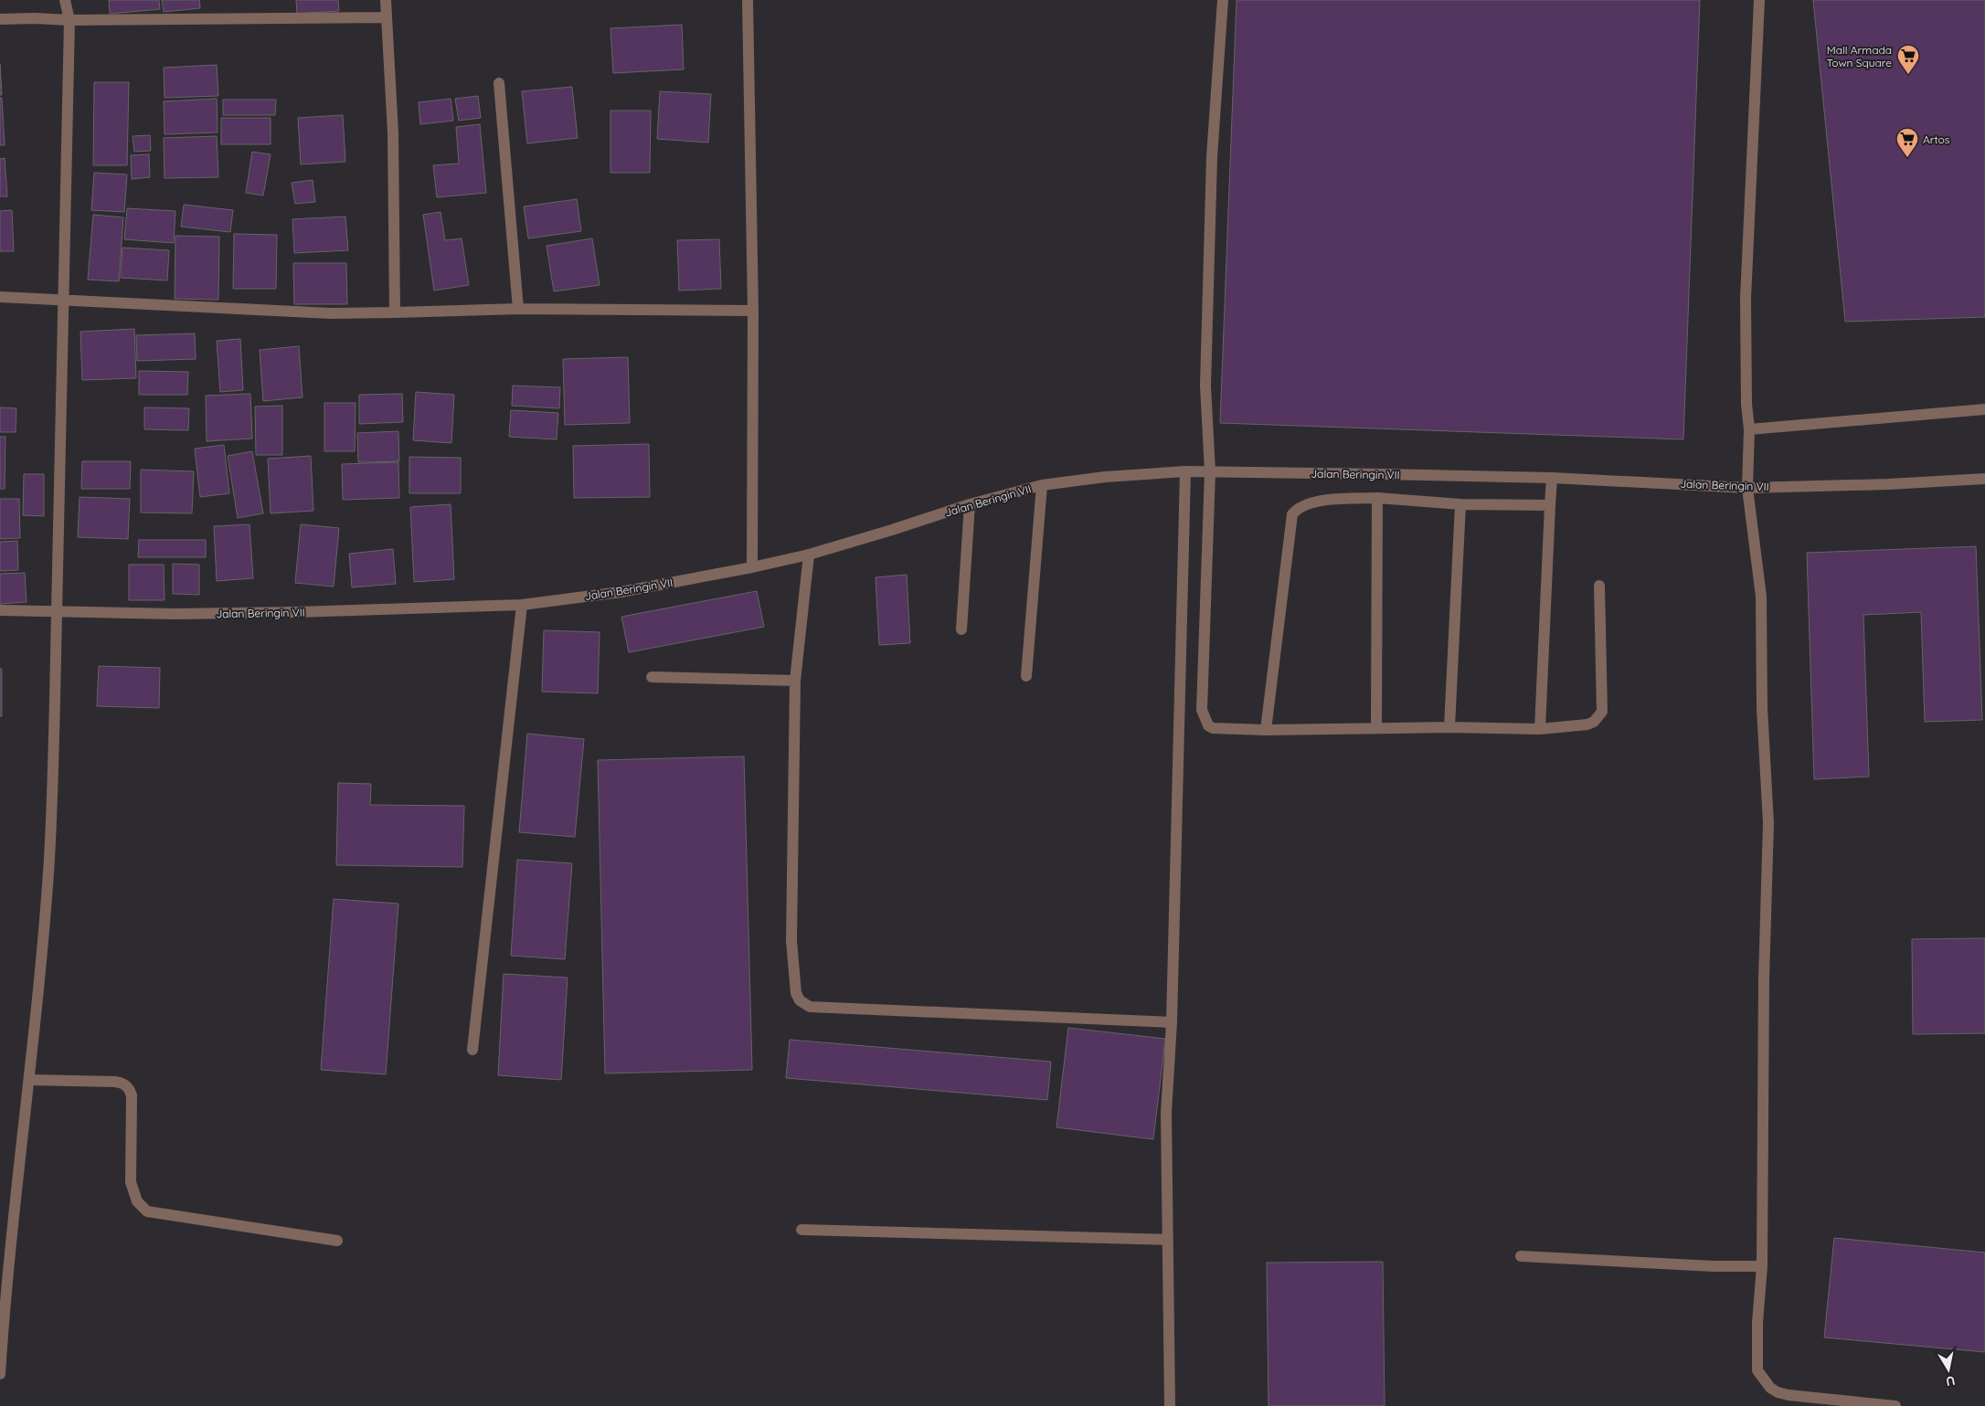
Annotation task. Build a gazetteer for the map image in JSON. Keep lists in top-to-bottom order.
{
  "streets": {
    "street": ["Jalan Beringin VII"]
  },
  "places": {
    "supermarket": ["Mall Armada Town Square", "Artos"]
  },
  "north": "bottom"
}
